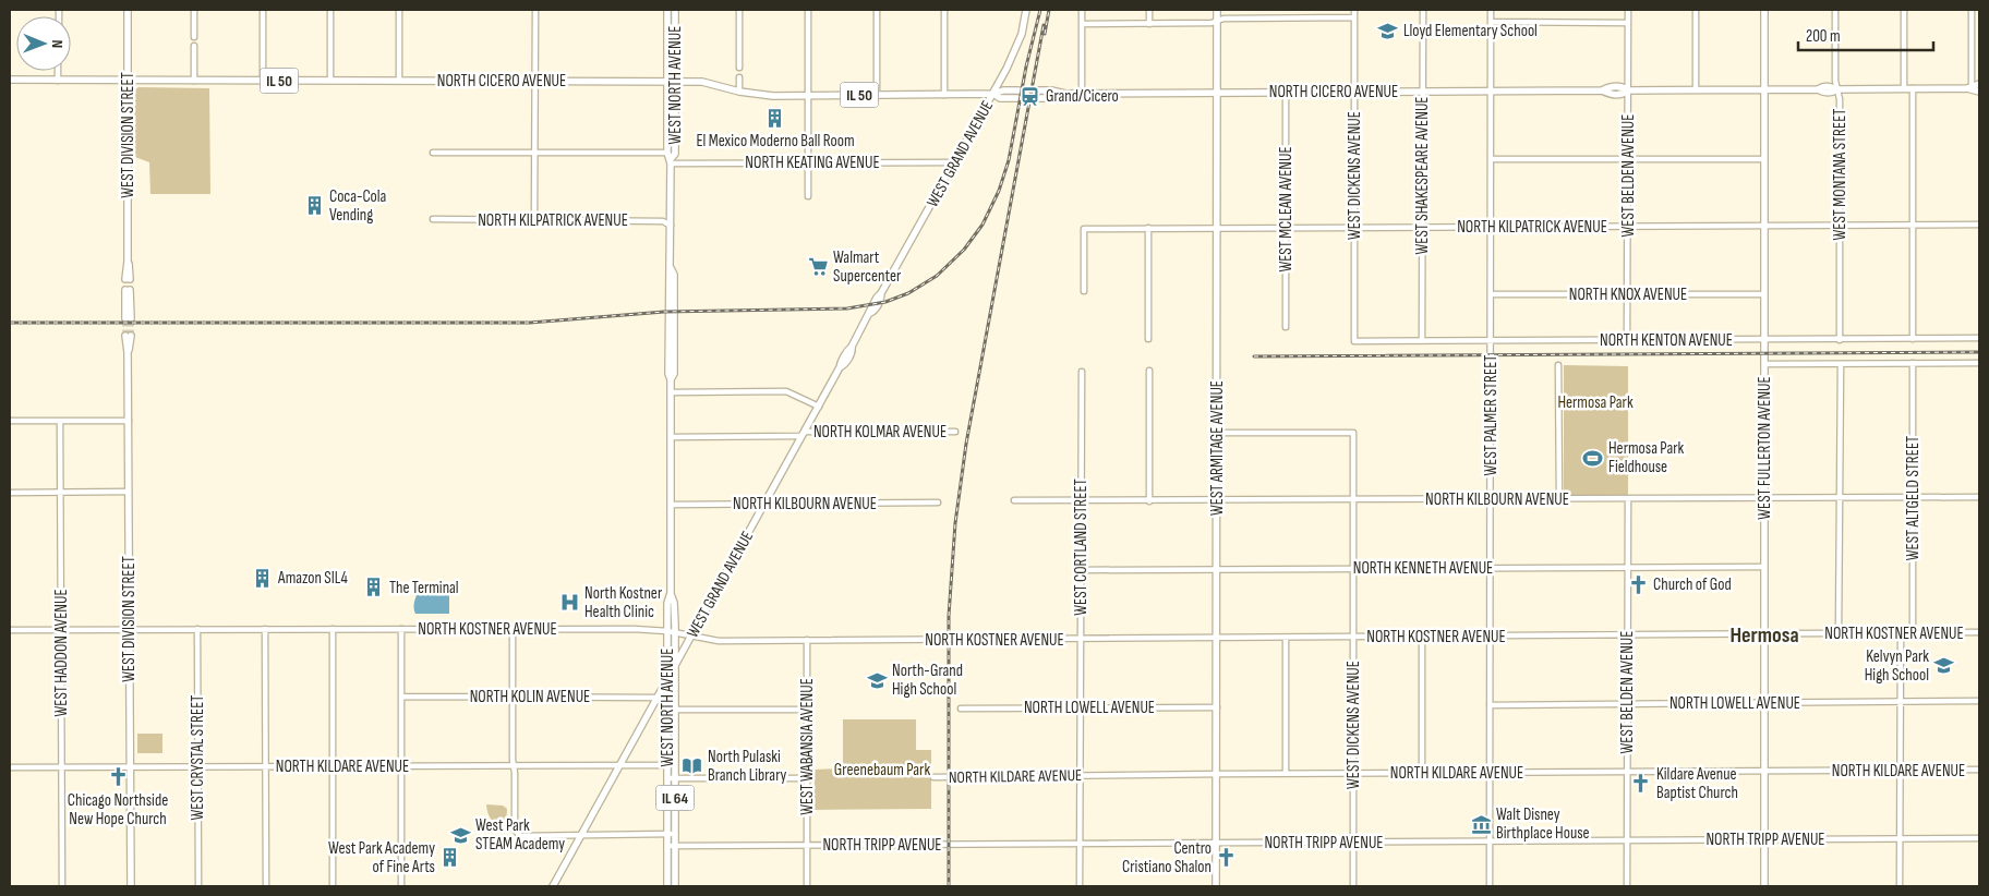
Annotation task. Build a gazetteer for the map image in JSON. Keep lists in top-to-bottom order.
{
  "streets": {
    "main road": [
      "IL 50",
      "NORTH CICERO AVENUE",
      "WEST NORTH AVENUE",
      "WEST DIVISION STREET",
      "WEST GRAND AVENUE",
      "WEST ARMITAGE AVENUE",
      "WEST FULLERTON AVENUE",
      "IL 64"
    ],
    "street": [
      "NORTH KEATING AVENUE",
      "WEST MONTANA STREET",
      "WEST DICKENS AVENUE",
      "WEST SHAKESPEARE AVENUE",
      "WEST BELDEN AVENUE",
      "WEST MCLEAN AVENUE",
      "NORTH KILPATRICK AVENUE",
      "NORTH KNOX AVENUE",
      "NORTH KENTON AVENUE",
      "WEST PALMER STREET",
      "NORTH KOLMAR AVENUE",
      "WEST ALTGELD STREET",
      "NORTH KILBOURN AVENUE",
      "WEST CORTLAND STREET",
      "NORTH KENNETH AVENUE",
      "NORTH KOSTNER AVENUE",
      "WEST HADDON AVENUE",
      "NORTH KOLIN AVENUE",
      "NORTH LOWELL AVENUE",
      "WEST WABANSIA AVENUE",
      "WEST CRYSTAL STREET",
      "NORTH KILDARE AVENUE",
      "NORTH TRIPP AVENUE"
    ]
  },
  "crossings": [
    ["NORTH CICERO AVENUE", "WEST NORTH AVENUE"],
    ["NORTH CICERO AVENUE", "WEST DIVISION STREET"],
    ["NORTH CICERO AVENUE", "WEST GRAND AVENUE"],
    ["NORTH CICERO AVENUE", "WEST MONTANA STREET"],
    ["NORTH CICERO AVENUE", "WEST DICKENS AVENUE"],
    ["NORTH CICERO AVENUE", "WEST SHAKESPEARE AVENUE"],
    ["NORTH CICERO AVENUE", "WEST BELDEN AVENUE"],
    ["NORTH CICERO AVENUE", "WEST MCLEAN AVENUE"],
    ["NORTH CICERO AVENUE", "WEST PALMER STREET"],
    ["NORTH CICERO AVENUE", "WEST ARMITAGE AVENUE"],
    ["NORTH CICERO AVENUE", "WEST FULLERTON AVENUE"],
    ["WEST NORTH AVENUE", "WEST GRAND AVENUE"],
    ["WEST NORTH AVENUE", "NORTH KEATING AVENUE"],
    ["WEST NORTH AVENUE", "NORTH KILPATRICK AVENUE"],
    ["WEST NORTH AVENUE", "NORTH KOLMAR AVENUE"],
    ["WEST NORTH AVENUE", "NORTH KILBOURN AVENUE"],
    ["WEST NORTH AVENUE", "NORTH KOSTNER AVENUE"],
    ["WEST NORTH AVENUE", "NORTH KILDARE AVENUE"],
    ["WEST NORTH AVENUE", "NORTH TRIPP AVENUE"],
    ["WEST DIVISION STREET", "NORTH KOSTNER AVENUE"],
    ["WEST DIVISION STREET", "NORTH KILDARE AVENUE"],
    ["WEST GRAND AVENUE", "NORTH KEATING AVENUE"],
    ["WEST GRAND AVENUE", "NORTH KOLMAR AVENUE"],
    ["WEST GRAND AVENUE", "NORTH KILBOURN AVENUE"],
    ["WEST GRAND AVENUE", "NORTH KOSTNER AVENUE"],
    ["WEST GRAND AVENUE", "NORTH KOLIN AVENUE"],
    ["WEST GRAND AVENUE", "NORTH KILDARE AVENUE"],
    ["WEST MONTANA STREET", "NORTH KILPATRICK AVENUE"],
    ["WEST MONTANA STREET", "NORTH KENTON AVENUE"],
    ["WEST DICKENS AVENUE", "NORTH KILPATRICK AVENUE"],
    ["WEST DICKENS AVENUE", "NORTH KENTON AVENUE"],
    ["WEST DICKENS AVENUE", "WEST ARMITAGE AVENUE"],
    ["WEST DICKENS AVENUE", "NORTH KILBOURN AVENUE"],
    ["WEST DICKENS AVENUE", "NORTH KENNETH AVENUE"],
    ["WEST DICKENS AVENUE", "NORTH KOSTNER AVENUE"],
    ["WEST DICKENS AVENUE", "NORTH KILDARE AVENUE"],
    ["WEST DICKENS AVENUE", "NORTH TRIPP AVENUE"],
    ["WEST SHAKESPEARE AVENUE", "NORTH KILPATRICK AVENUE"],
    ["WEST SHAKESPEARE AVENUE", "NORTH KENTON AVENUE"],
    ["WEST BELDEN AVENUE", "NORTH KILPATRICK AVENUE"],
    ["WEST BELDEN AVENUE", "NORTH KNOX AVENUE"],
    ["WEST BELDEN AVENUE", "NORTH KENTON AVENUE"],
    ["WEST BELDEN AVENUE", "NORTH KILBOURN AVENUE"],
    ["WEST BELDEN AVENUE", "NORTH KENNETH AVENUE"],
    ["WEST BELDEN AVENUE", "NORTH KOSTNER AVENUE"],
    ["WEST BELDEN AVENUE", "NORTH LOWELL AVENUE"],
    ["WEST BELDEN AVENUE", "NORTH KILDARE AVENUE"],
    ["WEST BELDEN AVENUE", "NORTH TRIPP AVENUE"],
    ["WEST MCLEAN AVENUE", "NORTH KILPATRICK AVENUE"],
    ["NORTH KILPATRICK AVENUE", "WEST PALMER STREET"],
    ["NORTH KILPATRICK AVENUE", "WEST ARMITAGE AVENUE"],
    ["NORTH KILPATRICK AVENUE", "WEST FULLERTON AVENUE"],
    ["NORTH KNOX AVENUE", "WEST PALMER STREET"],
    ["NORTH KNOX AVENUE", "WEST FULLERTON AVENUE"],
    ["NORTH KENTON AVENUE", "WEST PALMER STREET"],
    ["NORTH KENTON AVENUE", "WEST FULLERTON AVENUE"],
    ["WEST PALMER STREET", "NORTH KILBOURN AVENUE"],
    ["WEST PALMER STREET", "NORTH KENNETH AVENUE"],
    ["WEST PALMER STREET", "NORTH KOSTNER AVENUE"],
    ["WEST PALMER STREET", "NORTH LOWELL AVENUE"],
    ["WEST PALMER STREET", "NORTH KILDARE AVENUE"],
    ["WEST PALMER STREET", "NORTH TRIPP AVENUE"],
    ["WEST ARMITAGE AVENUE", "NORTH KILBOURN AVENUE"],
    ["WEST ARMITAGE AVENUE", "NORTH KENNETH AVENUE"],
    ["WEST ARMITAGE AVENUE", "NORTH KOSTNER AVENUE"],
    ["WEST ARMITAGE AVENUE", "NORTH LOWELL AVENUE"],
    ["WEST ARMITAGE AVENUE", "NORTH KILDARE AVENUE"],
    ["WEST ARMITAGE AVENUE", "NORTH TRIPP AVENUE"],
    ["WEST FULLERTON AVENUE", "NORTH KILBOURN AVENUE"],
    ["WEST FULLERTON AVENUE", "NORTH KENNETH AVENUE"],
    ["WEST FULLERTON AVENUE", "NORTH KOSTNER AVENUE"],
    ["WEST FULLERTON AVENUE", "NORTH LOWELL AVENUE"],
    ["WEST FULLERTON AVENUE", "NORTH KILDARE AVENUE"],
    ["WEST FULLERTON AVENUE", "NORTH TRIPP AVENUE"],
    ["WEST ALTGELD STREET", "NORTH KILBOURN AVENUE"],
    ["WEST ALTGELD STREET", "NORTH KOSTNER AVENUE"],
    ["NORTH KILBOURN AVENUE", "WEST CORTLAND STREET"],
    ["WEST CORTLAND STREET", "NORTH KENNETH AVENUE"],
    ["WEST CORTLAND STREET", "NORTH KOSTNER AVENUE"],
    ["WEST CORTLAND STREET", "NORTH LOWELL AVENUE"],
    ["WEST CORTLAND STREET", "NORTH KILDARE AVENUE"],
    ["WEST CORTLAND STREET", "NORTH TRIPP AVENUE"],
    ["NORTH KOSTNER AVENUE", "WEST HADDON AVENUE"],
    ["NORTH KOSTNER AVENUE", "WEST WABANSIA AVENUE"],
    ["NORTH KOSTNER AVENUE", "WEST CRYSTAL STREET"],
    ["WEST HADDON AVENUE", "NORTH KILDARE AVENUE"],
    ["WEST WABANSIA AVENUE", "NORTH TRIPP AVENUE"],
    ["WEST CRYSTAL STREET", "NORTH KILDARE AVENUE"]
  ],
  "districts": ["Hermosa"],
  "parks": ["Hermosa Park", "Greenebaum Park"],
  "places": {
    "school or university": [
      "Lloyd Elementary School",
      "Kelvyn Park High School",
      "North-Grand High School",
      "West Park STEAM Academy"
    ],
    "station": ["Grand/Cicero"],
    "building": [
      "El Mexico Moderno Ball Room",
      "Coca-Cola Vending",
      "Amazon SIL4",
      "The Terminal",
      "West Park Academy of Fine Arts"
    ],
    "supermarket": ["Walmart Supercenter"],
    "sports": ["Hermosa Park Fieldhouse"],
    "church": [
      "Church of God",
      "Chicago Northside New Hope Church",
      "Kildare Avenue Baptist Church",
      "Centro Cristiano Shalon"
    ],
    "hospital": ["North Kostner Health Clinic"],
    "library": ["North Pulaski Branch Library"],
    "museum": ["Walt Disney Birthplace House"]
  },
  "scale_bar": "200 m",
  "north": "right"
}
